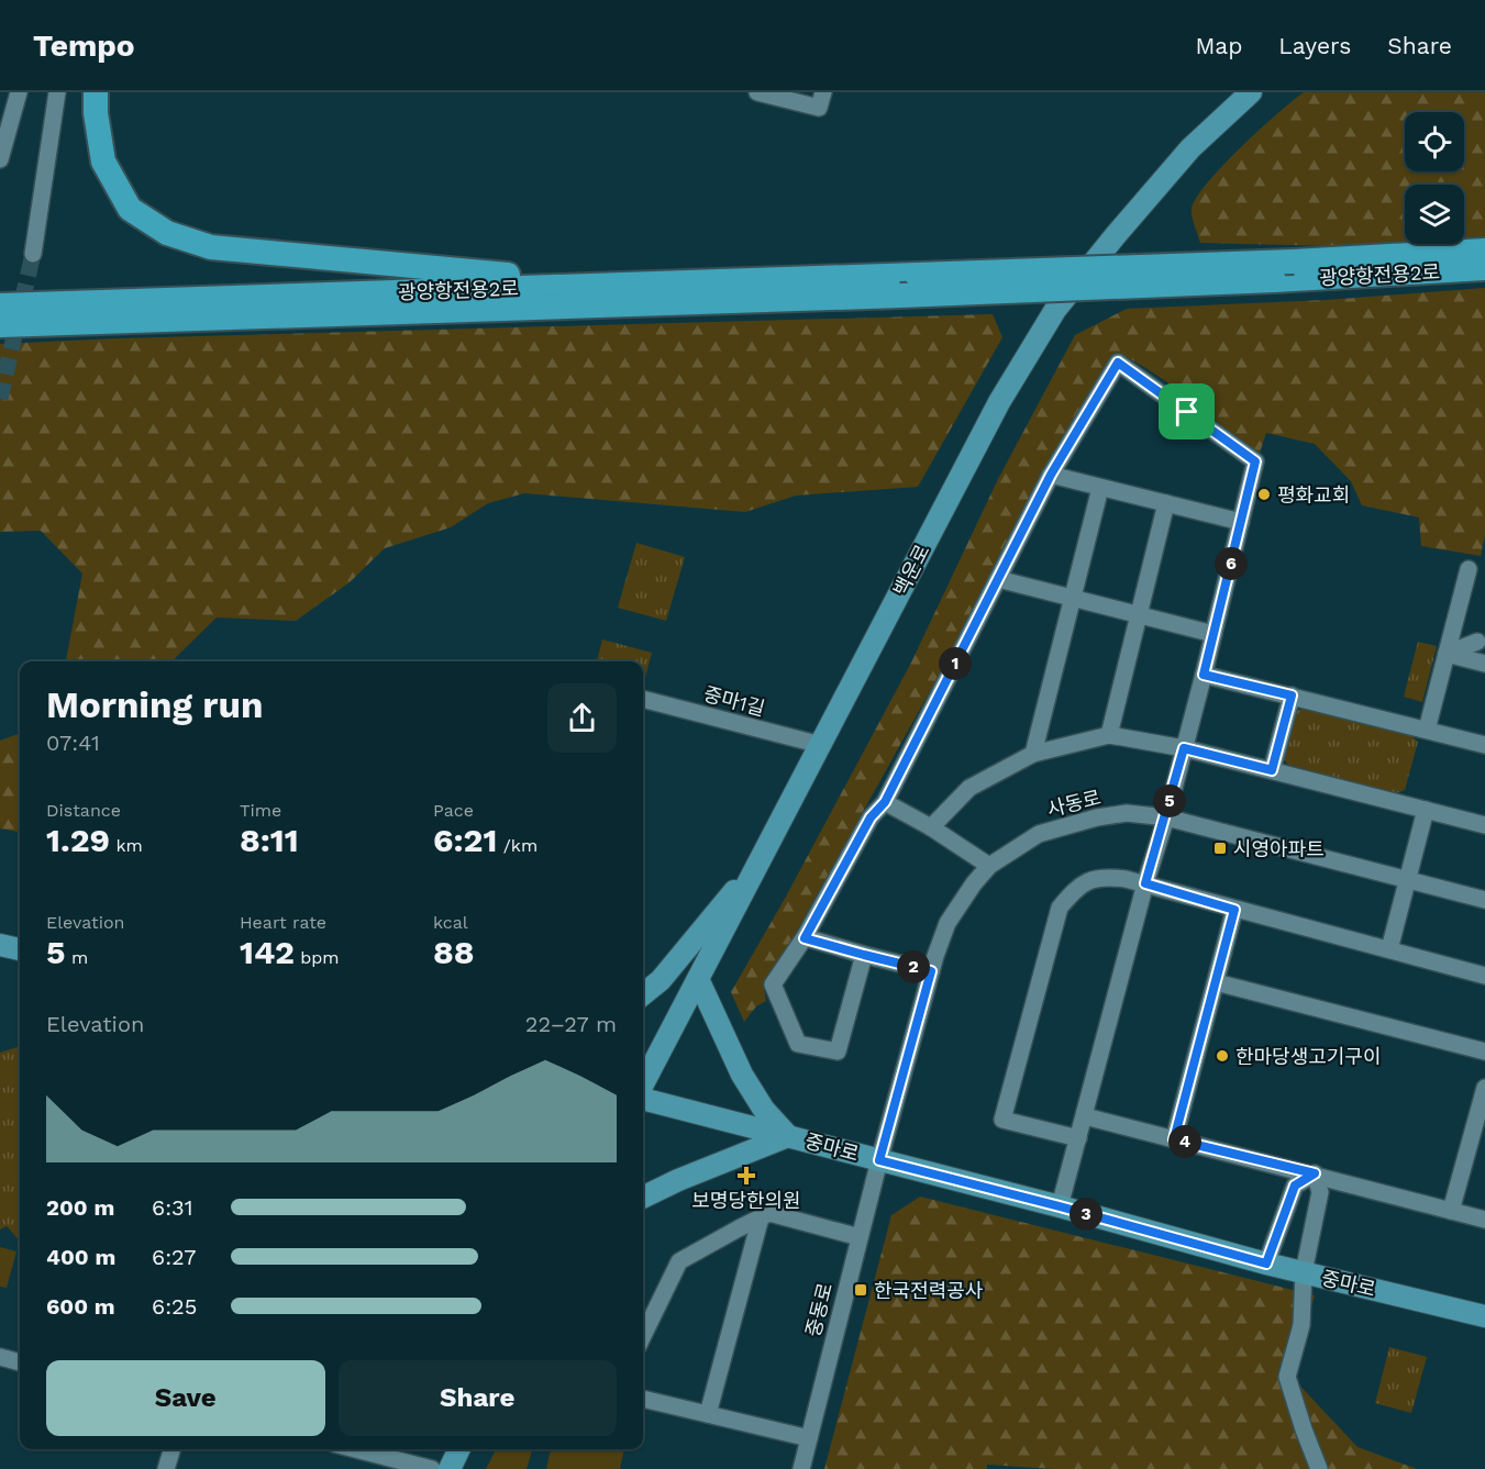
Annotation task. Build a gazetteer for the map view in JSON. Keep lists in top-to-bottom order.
{
  "streets": {
    "highway": ["광양항전용2로"],
    "main road": ["백운로", "중마로"],
    "street": ["중마1길", "사동로", "중동로"]
  },
  "crossings": [
    ["백운로", "중마1길"],
    ["사동로", "중마로"],
    ["사동로", "중동로"],
    ["중마로", "중동로"]
  ],
  "places": {
    "other": ["평화교회", "한마당생고기구이"],
    "transit": ["시영아파트", "한국전력공사"],
    "health": ["보명당한의원"]
  },
  "page": {
    "header": "Tempo",
    "nav": ["Map", "Layers", "Share"],
    "pins": [
      "6",
      "1",
      "5",
      "2",
      "4",
      "3"
    ],
    "heading": ["Morning run", "07:41"],
    "stats": [
      ["Distance", "1.29 km"],
      ["Time", "8:11"],
      ["Pace", "6:21 /km"],
      ["Elevation", "5 m"],
      ["Heart rate", "142 bpm"],
      ["kcal", "88"]
    ],
    "chart": ["Elevation", "22–27 m"],
    "list": [
      {
        "name": "200 m",
        "note": "6:31"
      },
      {
        "name": "400 m",
        "note": "6:27"
      },
      {
        "name": "600 m",
        "note": "6:25"
      }
    ],
    "buttons": ["Save", "Share"]
  }
}
